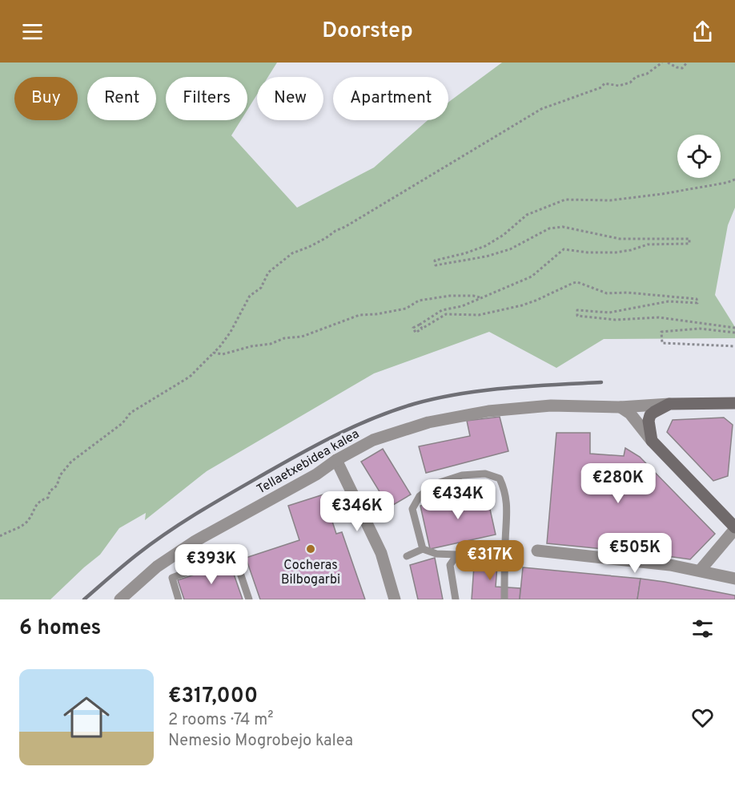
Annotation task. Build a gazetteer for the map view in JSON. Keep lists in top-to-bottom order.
{
  "streets": {
    "street": ["Tellaetxebidea kalea"]
  },
  "places": ["Cocheras Bilbogarbi"],
  "page": {
    "header": "Doorstep",
    "chip": [
      "Buy",
      "Rent",
      "Filters",
      "New",
      "Apartment"
    ],
    "price": [
      "€280K",
      "€434K",
      "€346K",
      "€505K",
      "€317K",
      "€393K"
    ],
    "heading": "6 homes",
    "list": [
      {
        "name": "€317,000",
        "note": "2 rooms · 74 m² · Nemesio Mogrobejo kalea"
      }
    ]
  }
}
